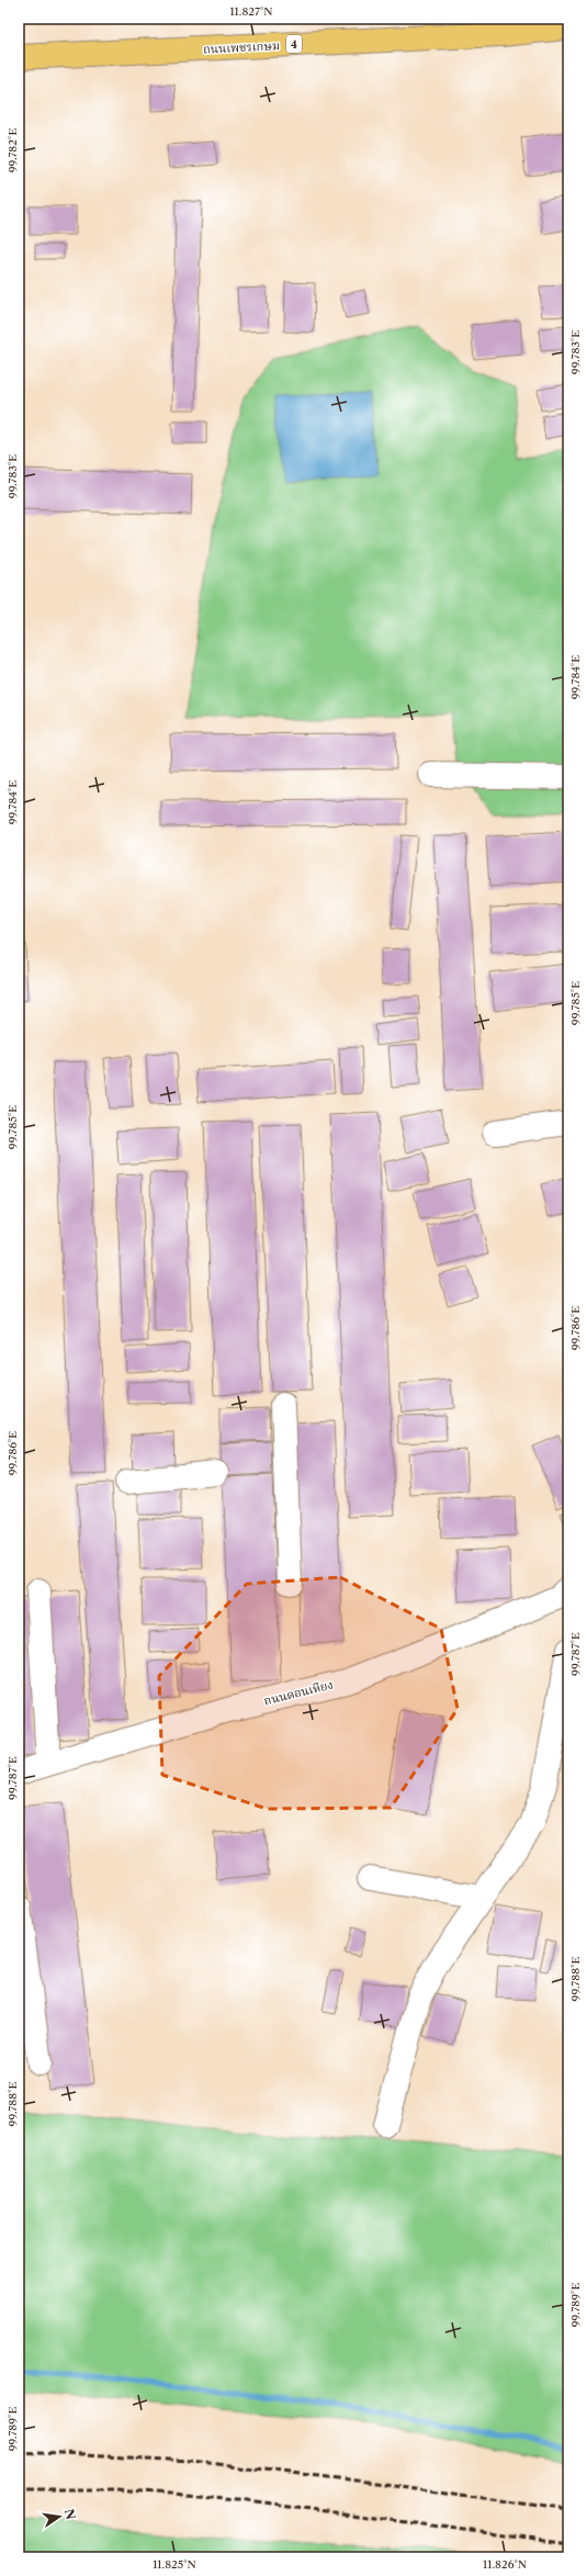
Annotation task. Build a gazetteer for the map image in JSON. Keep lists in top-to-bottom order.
{
  "streets": {
    "highway": ["4", "ถนนเพชรเกษม"],
    "street": ["ถนนดอนเหียง"]
  },
  "north": "right",
  "coordinates": [
    "11.827°N",
    "99.782°E",
    "99.783°E",
    "99.784°E",
    "99.785°E",
    "99.786°E",
    "99.787°E",
    "99.788°E",
    "99.789°E",
    "11.825°N",
    "11.826°N"
  ]
}
